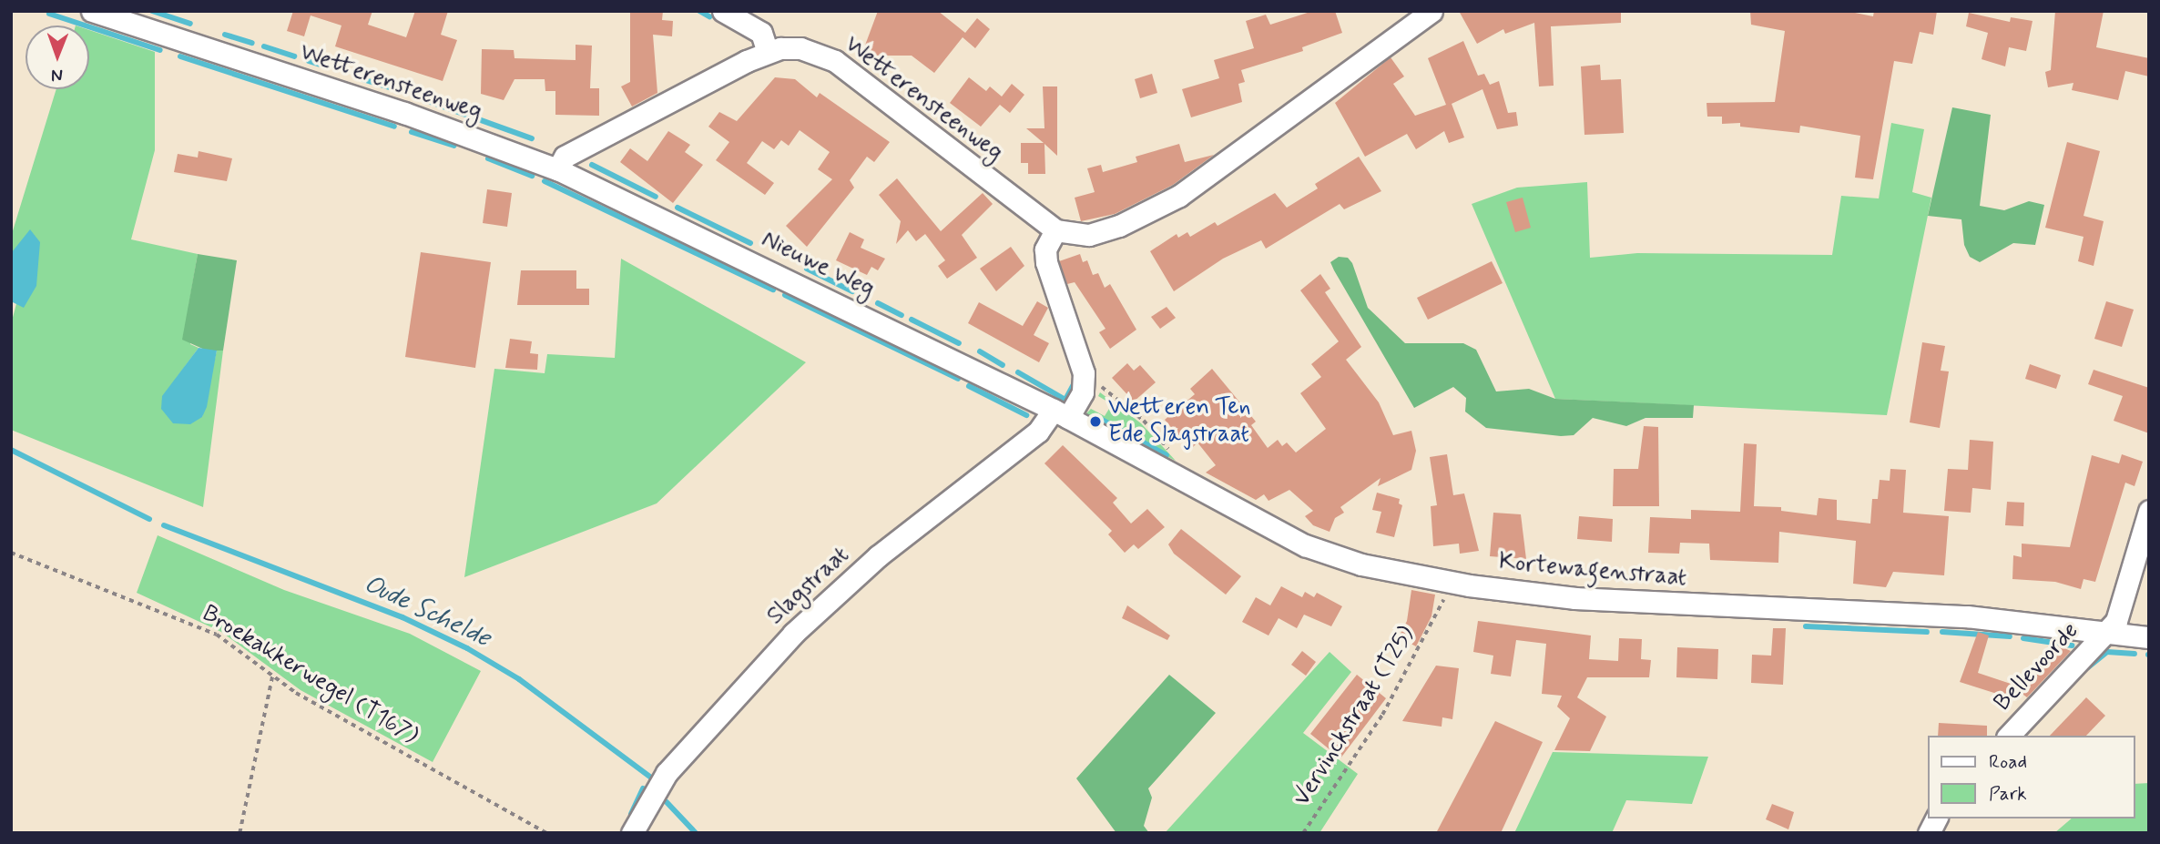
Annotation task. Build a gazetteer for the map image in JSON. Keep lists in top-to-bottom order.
{
  "streets": {
    "street": [
      "Wetterensteenweg",
      "Nieuwe Weg",
      "Kortewagenstraat",
      "Slagstraat",
      "Bellevoorde"
    ],
    "path": ["Broekakkerwegel (T167)", "Vervinckstraat (T25)"]
  },
  "crossings": [
    ["Wetterensteenweg", "Nieuwe Weg"],
    ["Nieuwe Weg", "Kortewagenstraat"],
    ["Nieuwe Weg", "Slagstraat"],
    ["Kortewagenstraat", "Slagstraat"],
    ["Kortewagenstraat", "Bellevoorde"],
    ["Kortewagenstraat", "Vervinckstraat (T25)"]
  ],
  "water": ["Oude Schelde"],
  "places": ["Wetteren Ten Ede Slagstraat"],
  "legend": ["Road", "Park"],
  "north": "bottom"
}
